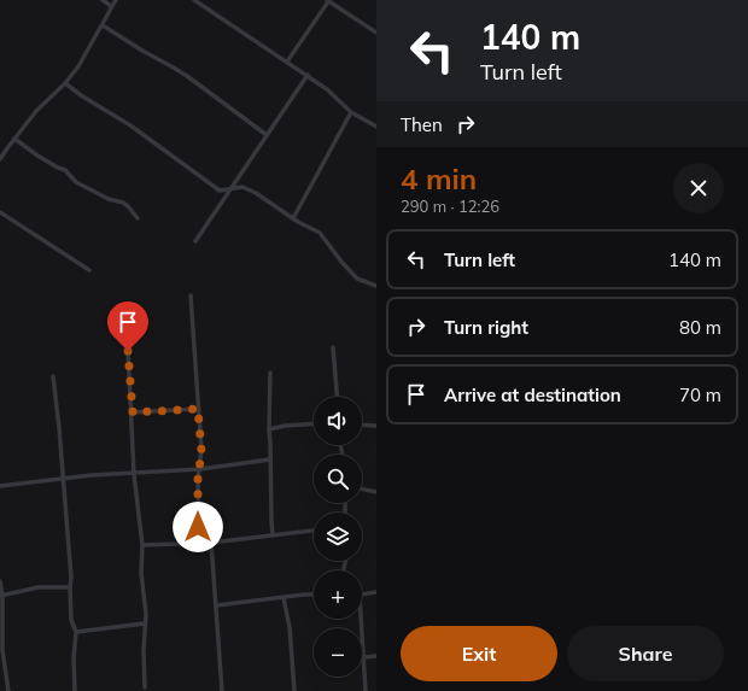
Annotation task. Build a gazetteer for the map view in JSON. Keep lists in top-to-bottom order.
{
  "page": {
    "turn": ["140 m", "Turn left"],
    "then": "Then",
    "heading": ["4 min", "290 m · 12:26"],
    "list": [
      {
        "name": "Turn left",
        "value": "140 m"
      },
      {
        "name": "Turn right",
        "value": "80 m"
      },
      {
        "name": "Arrive at destination",
        "value": "70 m"
      }
    ],
    "map_buttons": ["+", "−"],
    "buttons": ["Exit", "Share"]
  }
}
